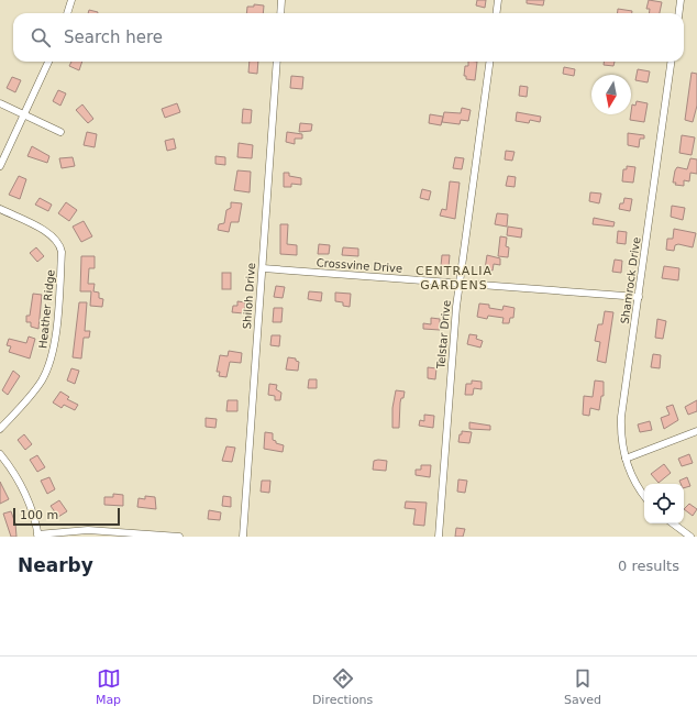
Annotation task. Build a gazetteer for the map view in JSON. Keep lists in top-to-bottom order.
{
  "streets": {
    "street": [
      "Crossvine Drive",
      "Shamrock Drive",
      "Shiloh Drive",
      "Heather Ridge",
      "Telstar Drive"
    ]
  },
  "crossings": [
    ["Crossvine Drive", "Shamrock Drive"],
    ["Crossvine Drive", "Shiloh Drive"],
    ["Crossvine Drive", "Telstar Drive"]
  ],
  "districts": ["CENTRALIA GARDENS"],
  "scale_bar": "100 m",
  "north": "bottom",
  "page": {
    "search": "Search here",
    "scale": "100 m",
    "heading": ["Nearby", "0 results"],
    "nav": ["Map", "Directions", "Saved"]
  }
}
